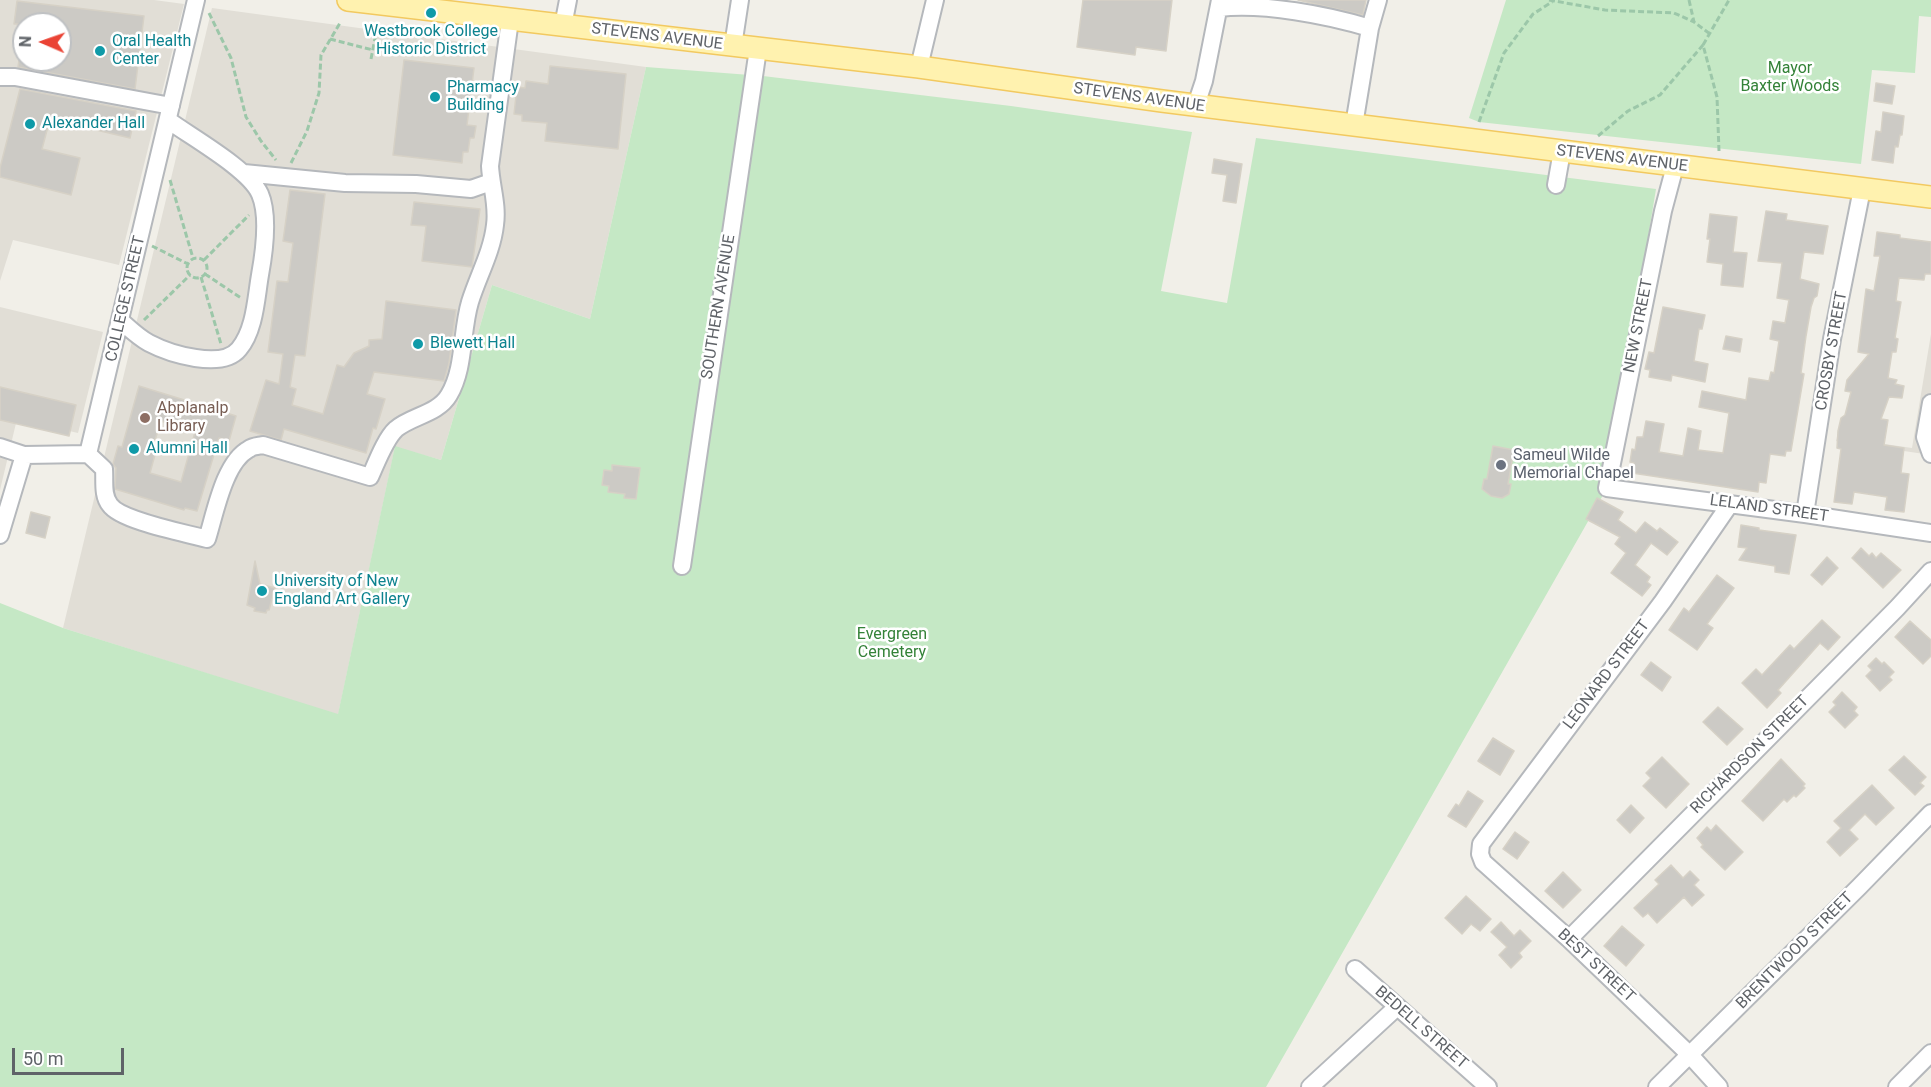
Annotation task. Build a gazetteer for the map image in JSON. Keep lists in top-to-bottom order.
{
  "streets": {
    "main road": ["STEVENS AVENUE"],
    "street": [
      "COLLEGE STREET",
      "SOUTHERN AVENUE",
      "NEW STREET",
      "CROSBY STREET",
      "LELAND STREET",
      "LEONARD STREET",
      "RICHARDSON STREET",
      "BRENTWOOD STREET",
      "BEST STREET",
      "BEDELL STREET"
    ]
  },
  "crossings": [
    ["STEVENS AVENUE", "SOUTHERN AVENUE"],
    ["STEVENS AVENUE", "NEW STREET"],
    ["STEVENS AVENUE", "CROSBY STREET"],
    ["NEW STREET", "LELAND STREET"],
    ["CROSBY STREET", "LELAND STREET"],
    ["LELAND STREET", "LEONARD STREET"],
    ["LEONARD STREET", "BEST STREET"],
    ["RICHARDSON STREET", "BEST STREET"],
    ["BRENTWOOD STREET", "BEST STREET"]
  ],
  "parks": ["Mayor Baxter Woods", "Evergreen Cemetery"],
  "places": [
    "Westbrook College Historic District",
    "Oral Health Center",
    "Pharmacy Building",
    "Alexander Hall",
    "Blewett Hall",
    "Abplanalp Library",
    "Alumni Hall",
    "Sameul Wilde Memorial Chapel",
    "University of New England Art Gallery"
  ],
  "scale_bar": "50 m",
  "north": "left"
}
